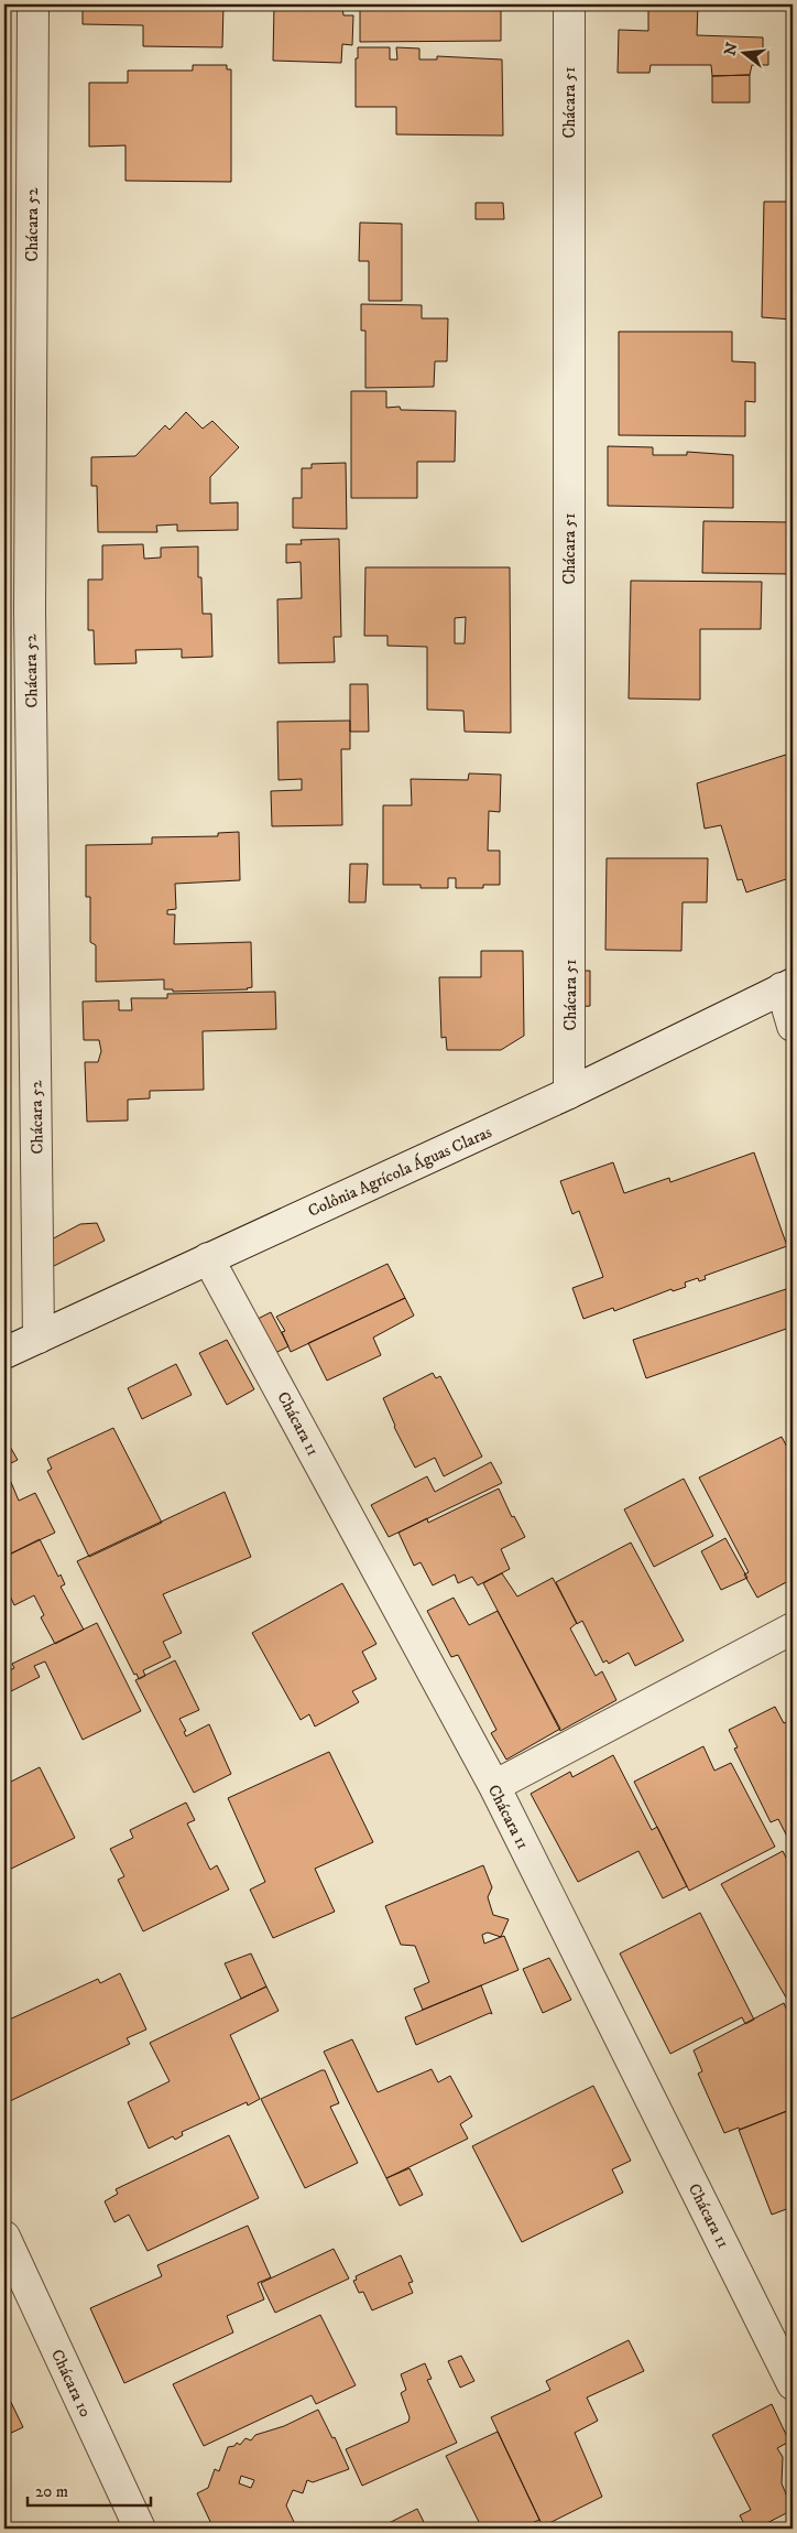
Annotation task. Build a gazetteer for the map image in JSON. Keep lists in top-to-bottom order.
{
  "streets": {
    "street": [
      "Chácara 51",
      "Chácara 52",
      "Colônia Agrícola Águas Claras",
      "Chácara 11",
      "Chácara 10"
    ]
  },
  "crossings": [
    ["Chácara 51", "Colônia Agrícola Águas Claras"],
    ["Chácara 52", "Colônia Agrícola Águas Claras"],
    ["Colônia Agrícola Águas Claras", "Chácara 11"]
  ],
  "scale_bar": "20 m",
  "north": "left"
}
